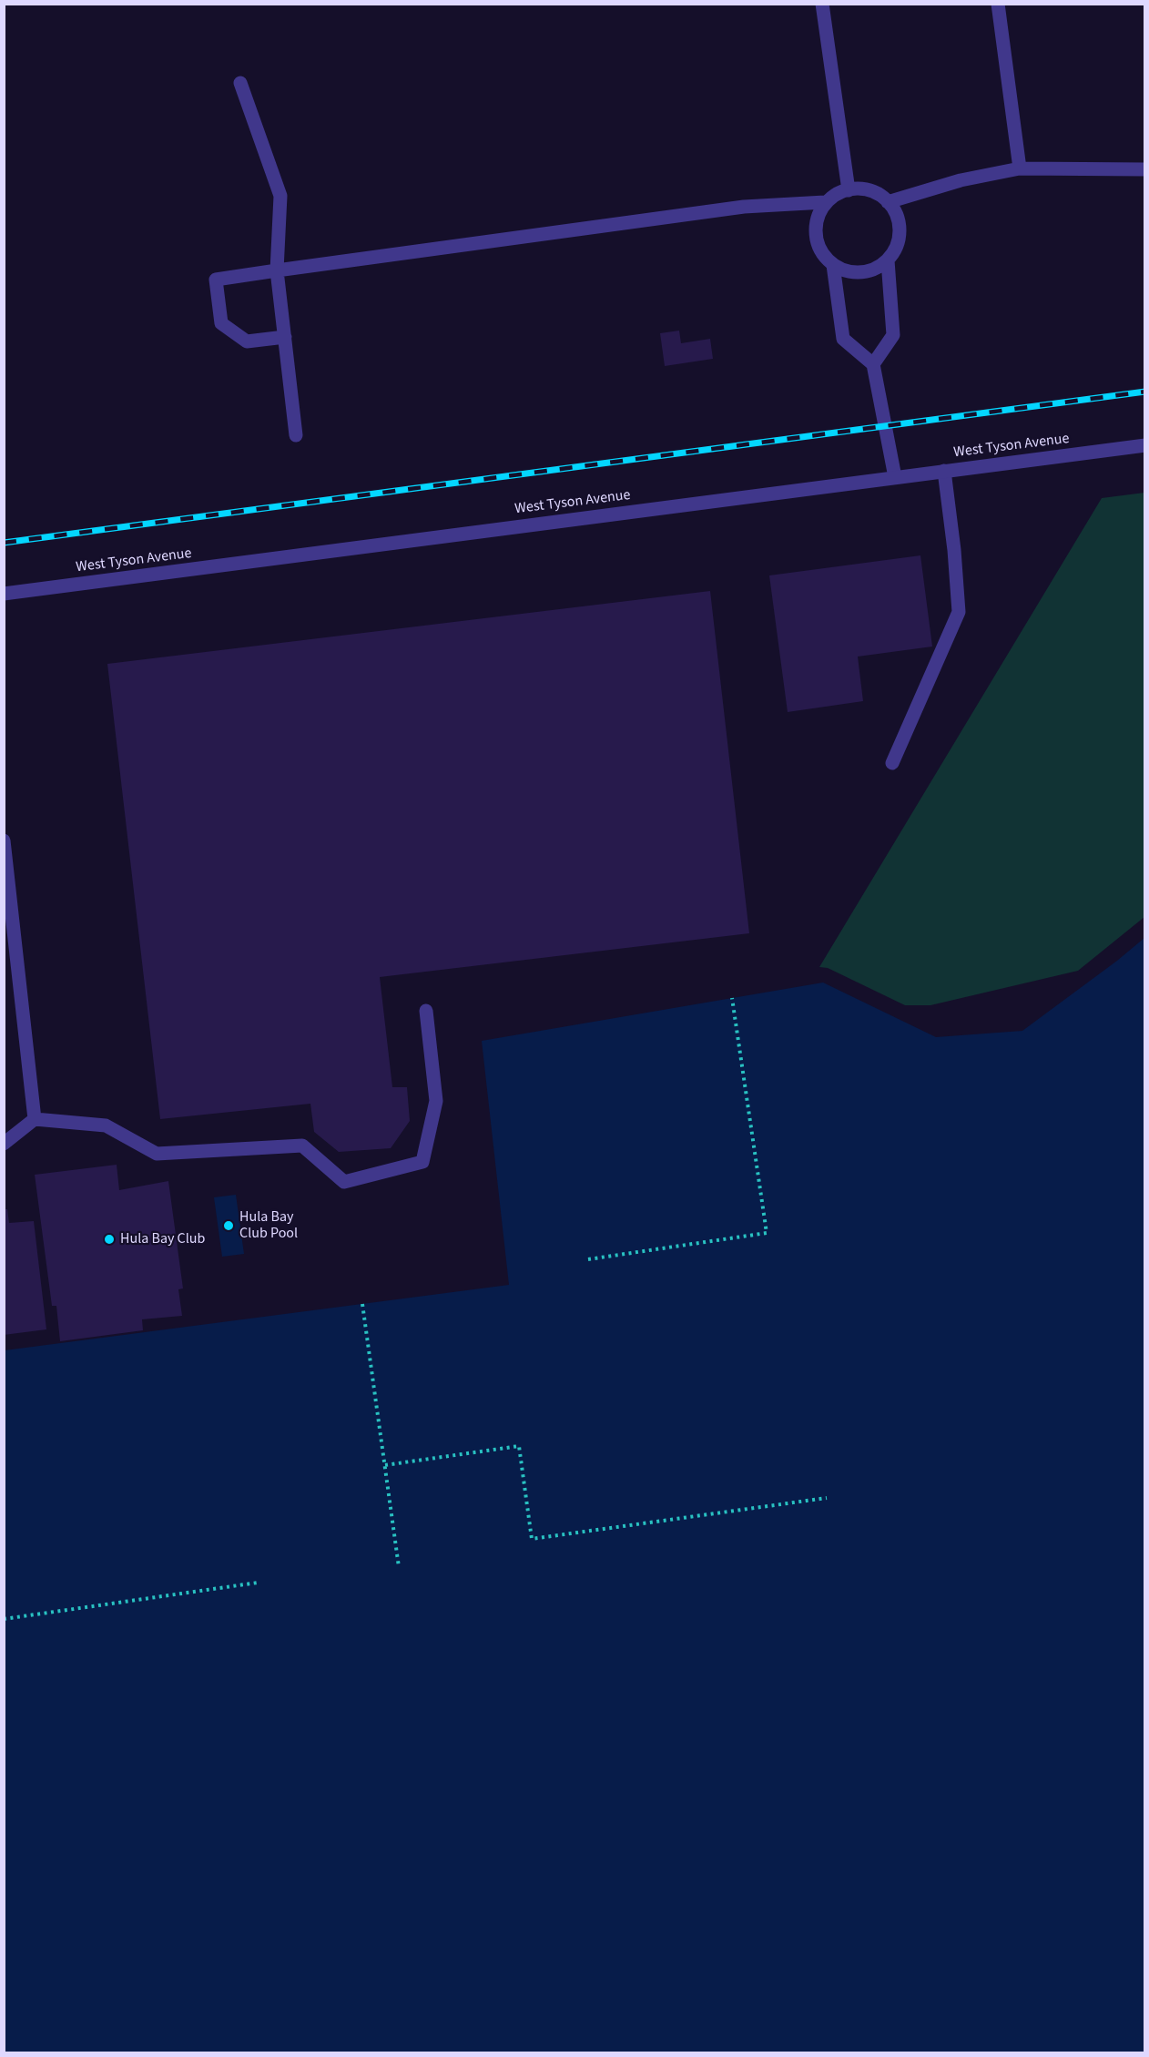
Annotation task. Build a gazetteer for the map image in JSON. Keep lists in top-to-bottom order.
{
  "streets": {
    "street": ["West Tyson Avenue"]
  },
  "places": ["Hula Bay Club Pool", "Hula Bay Club"]
}
